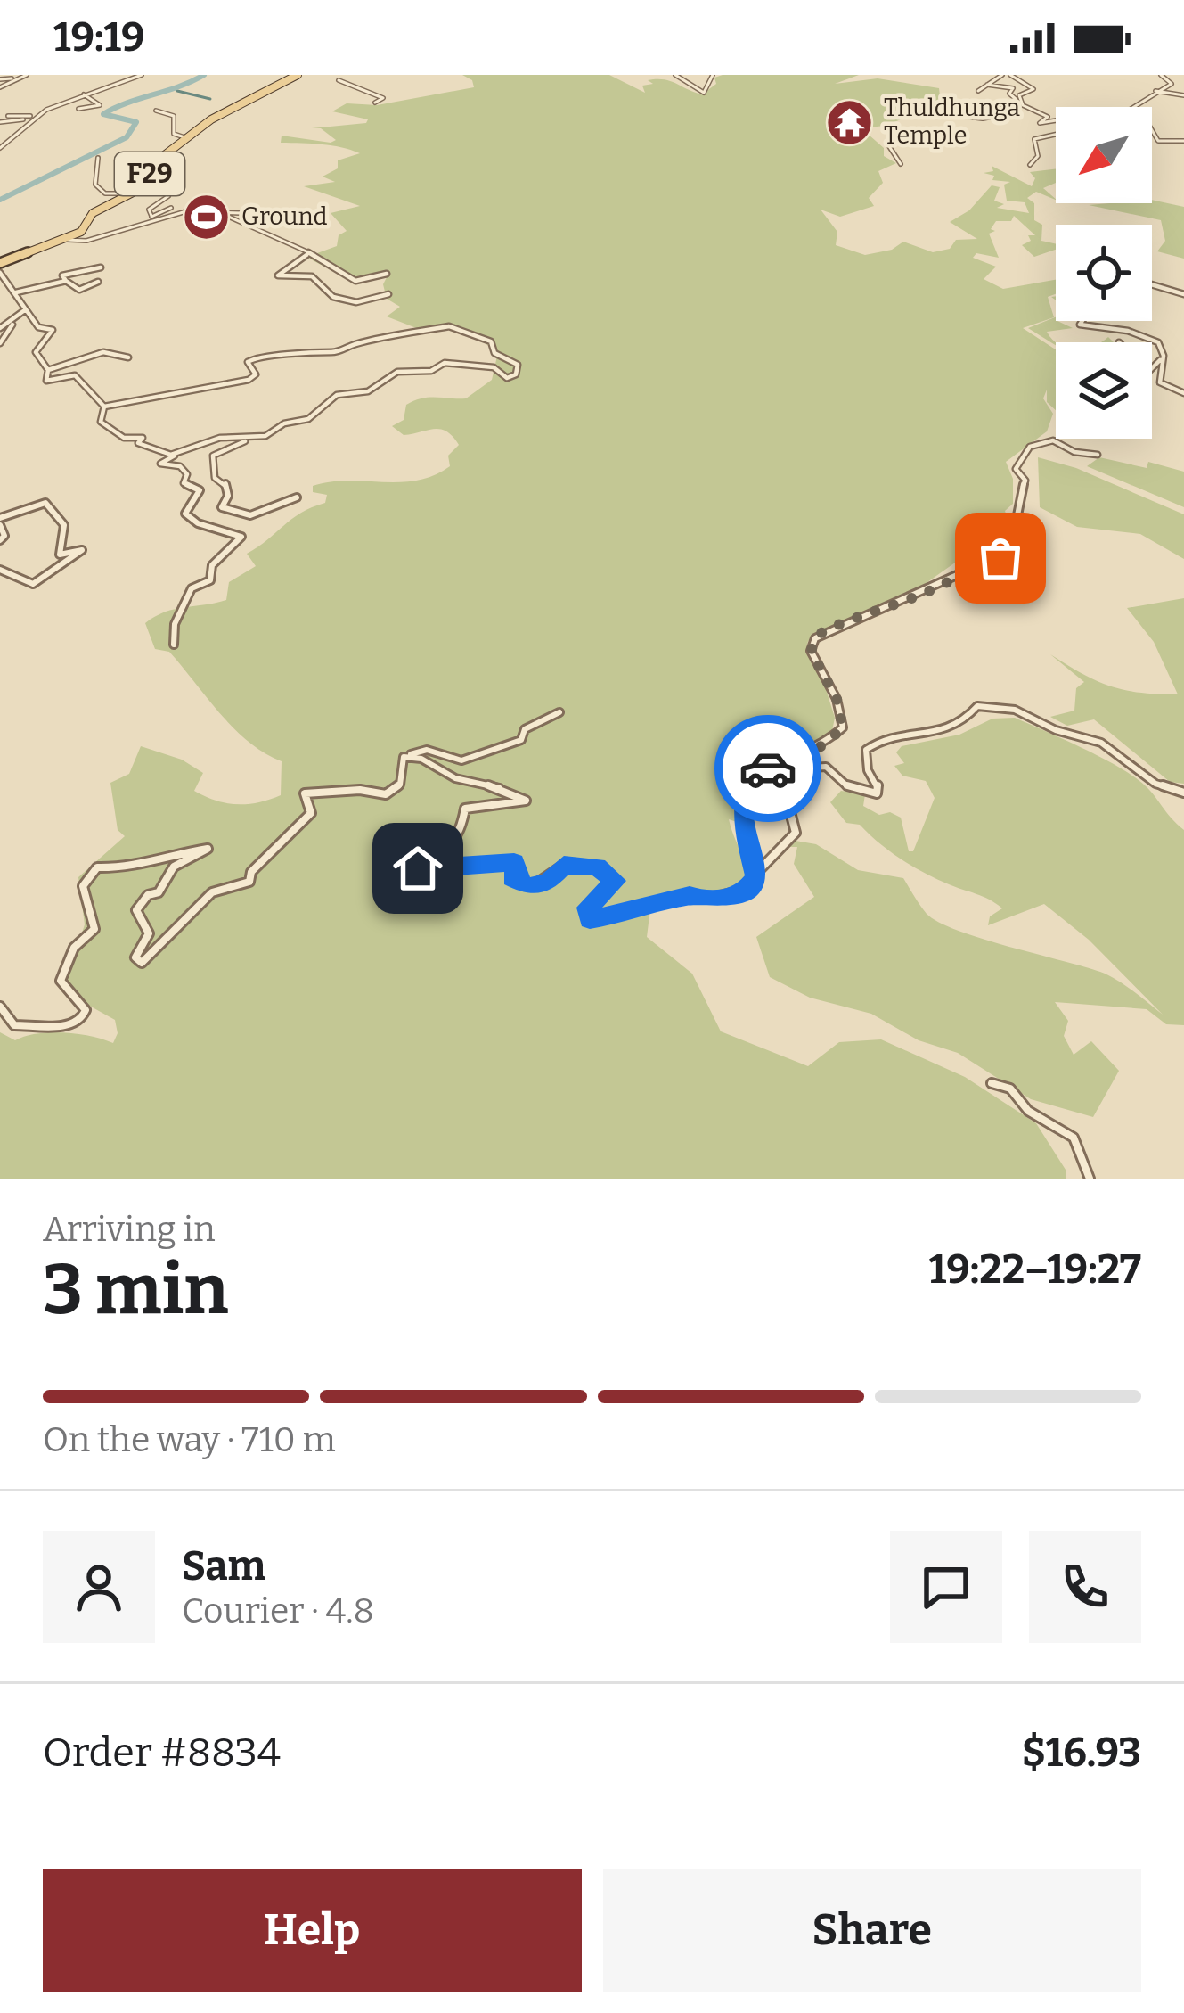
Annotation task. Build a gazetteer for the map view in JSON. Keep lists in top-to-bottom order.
{
  "streets": {
    "main road": ["F29"]
  },
  "places": {
    "temple": ["Thuldhunga Temple"],
    "sports": ["Ground"]
  },
  "north": "bottom left",
  "page": {
    "status": "19:19",
    "heading": ["3 min", "Arriving in", "19:22–19:27"],
    "panel": [
      "Sam",
      "Courier · 4.8",
      "Order #8834",
      "$16.93"
    ],
    "bar": "On the way · 710 m",
    "buttons": ["Help", "Share"]
  }
}
